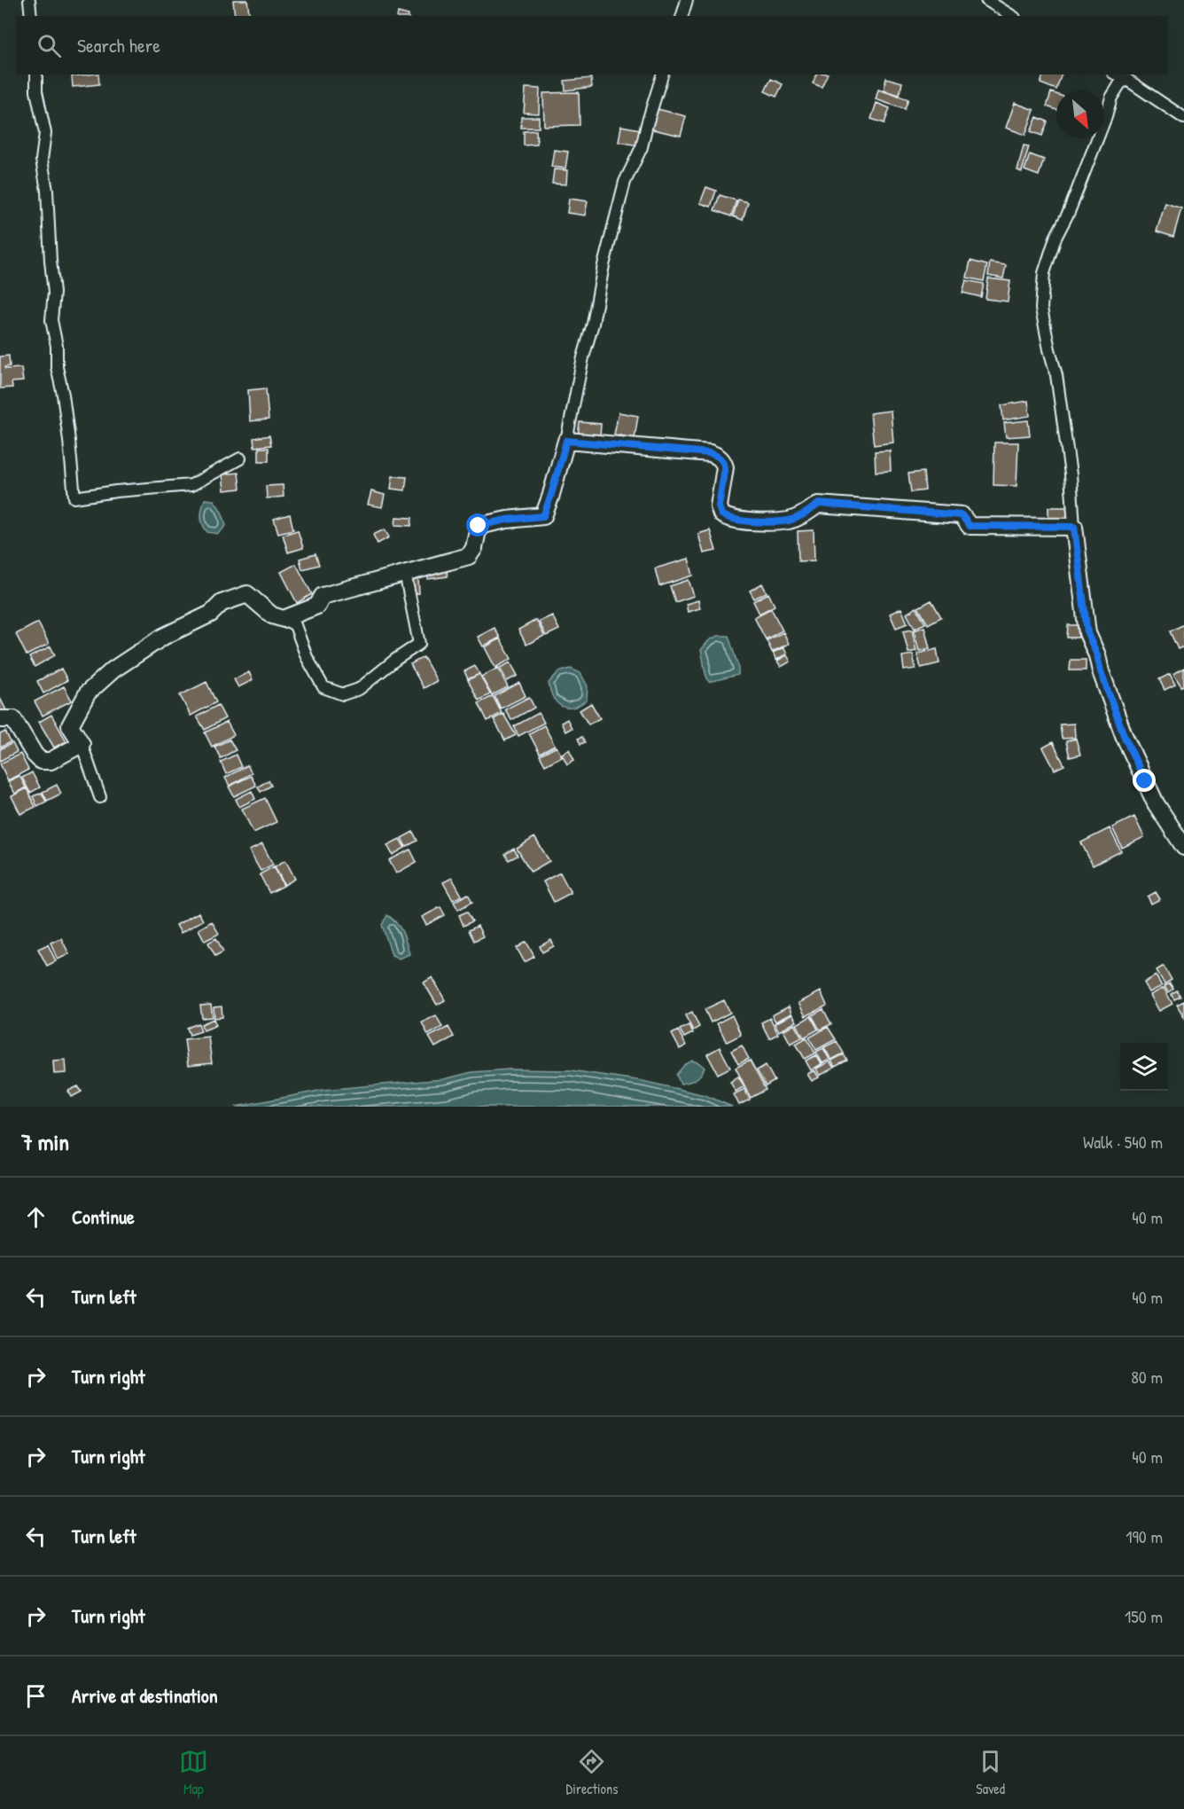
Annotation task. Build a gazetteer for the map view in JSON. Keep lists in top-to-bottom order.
{
  "north": "bottom right",
  "page": {
    "search": "Search here",
    "heading": ["7 min", "Walk · 540 m"],
    "list": [
      ["Continue", "40 m"],
      ["Turn left", "40 m"],
      ["Turn right", "80 m"],
      ["Turn right", "40 m"],
      ["Turn left", "190 m"],
      ["Turn right", "150 m"],
      "Arrive at destination"
    ],
    "nav": ["Map", "Directions", "Saved"]
  }
}
